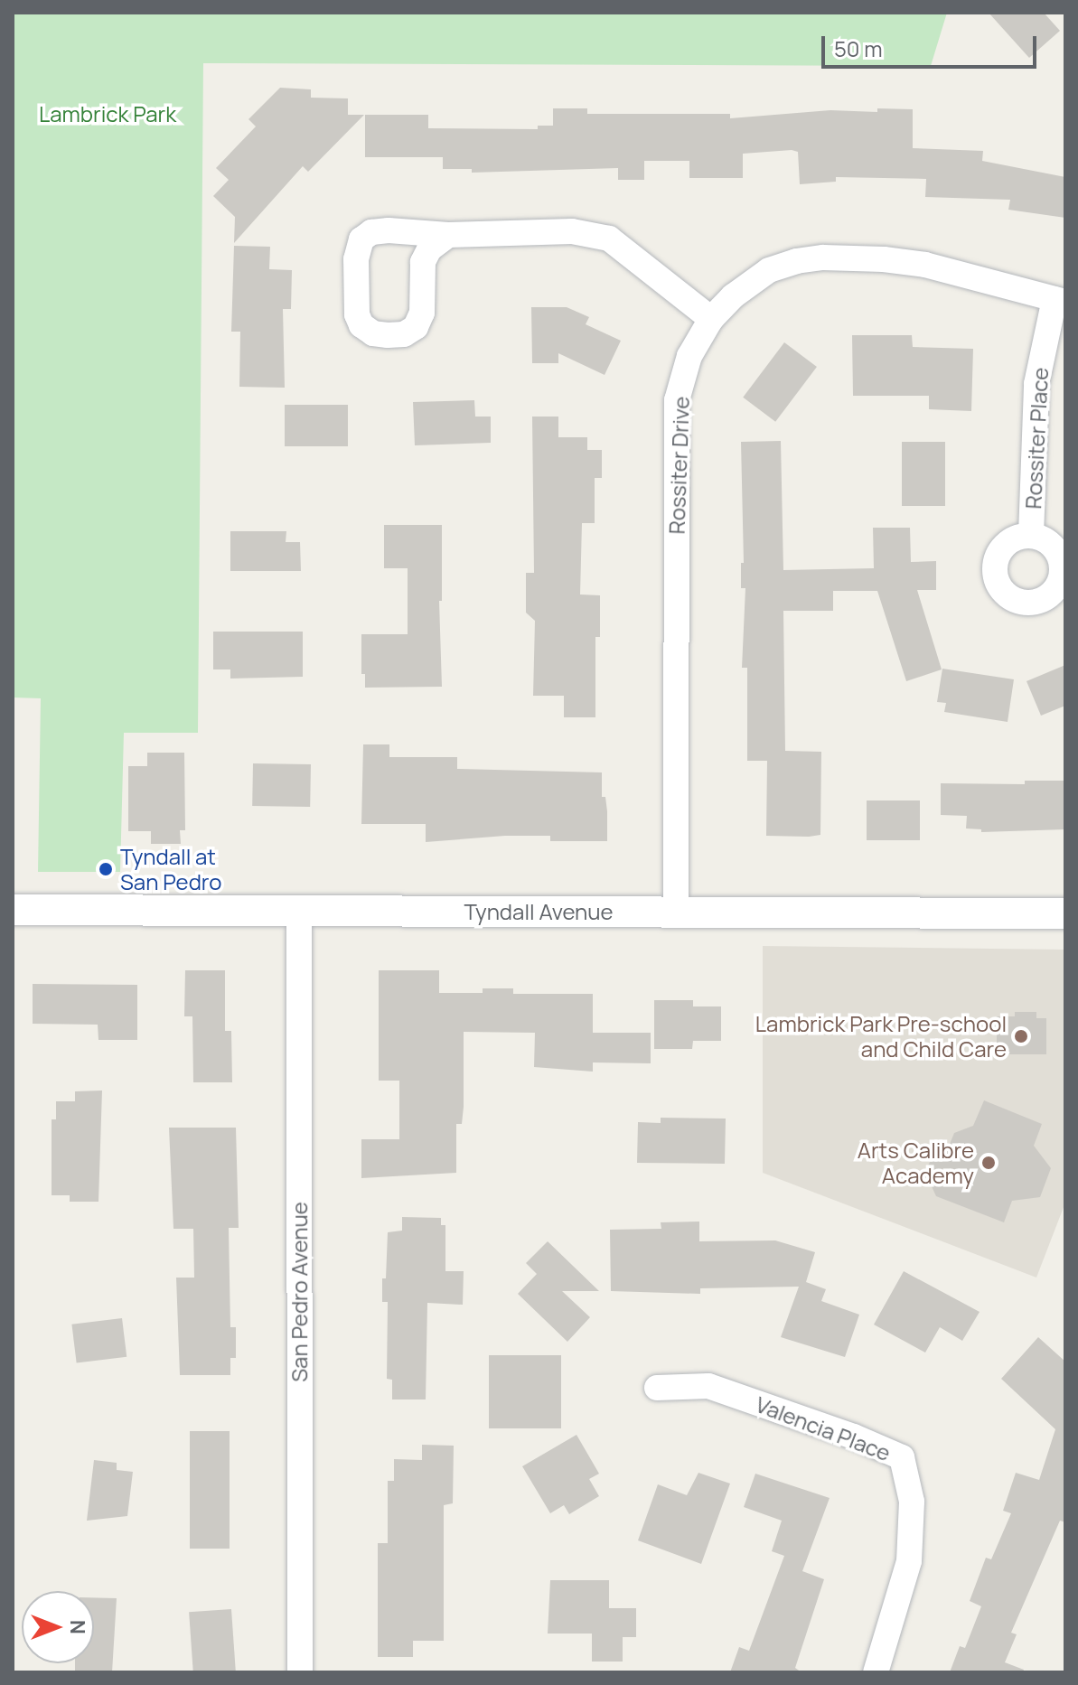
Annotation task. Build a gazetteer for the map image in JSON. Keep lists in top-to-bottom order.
{
  "streets": {
    "street": [
      "Rossiter Place",
      "Rossiter Drive",
      "Tyndall Avenue",
      "San Pedro Avenue",
      "Valencia Place"
    ]
  },
  "crossings": [
    ["Rossiter Place", "Rossiter Drive"],
    ["Rossiter Drive", "Tyndall Avenue"],
    ["Tyndall Avenue", "San Pedro Avenue"]
  ],
  "parks": ["Lambrick Park"],
  "places": ["Tyndall at San Pedro", "Lambrick Park Pre-school and Child Care", "Arts Calibre Academy"],
  "scale_bar": "50 m",
  "north": "right"
}
